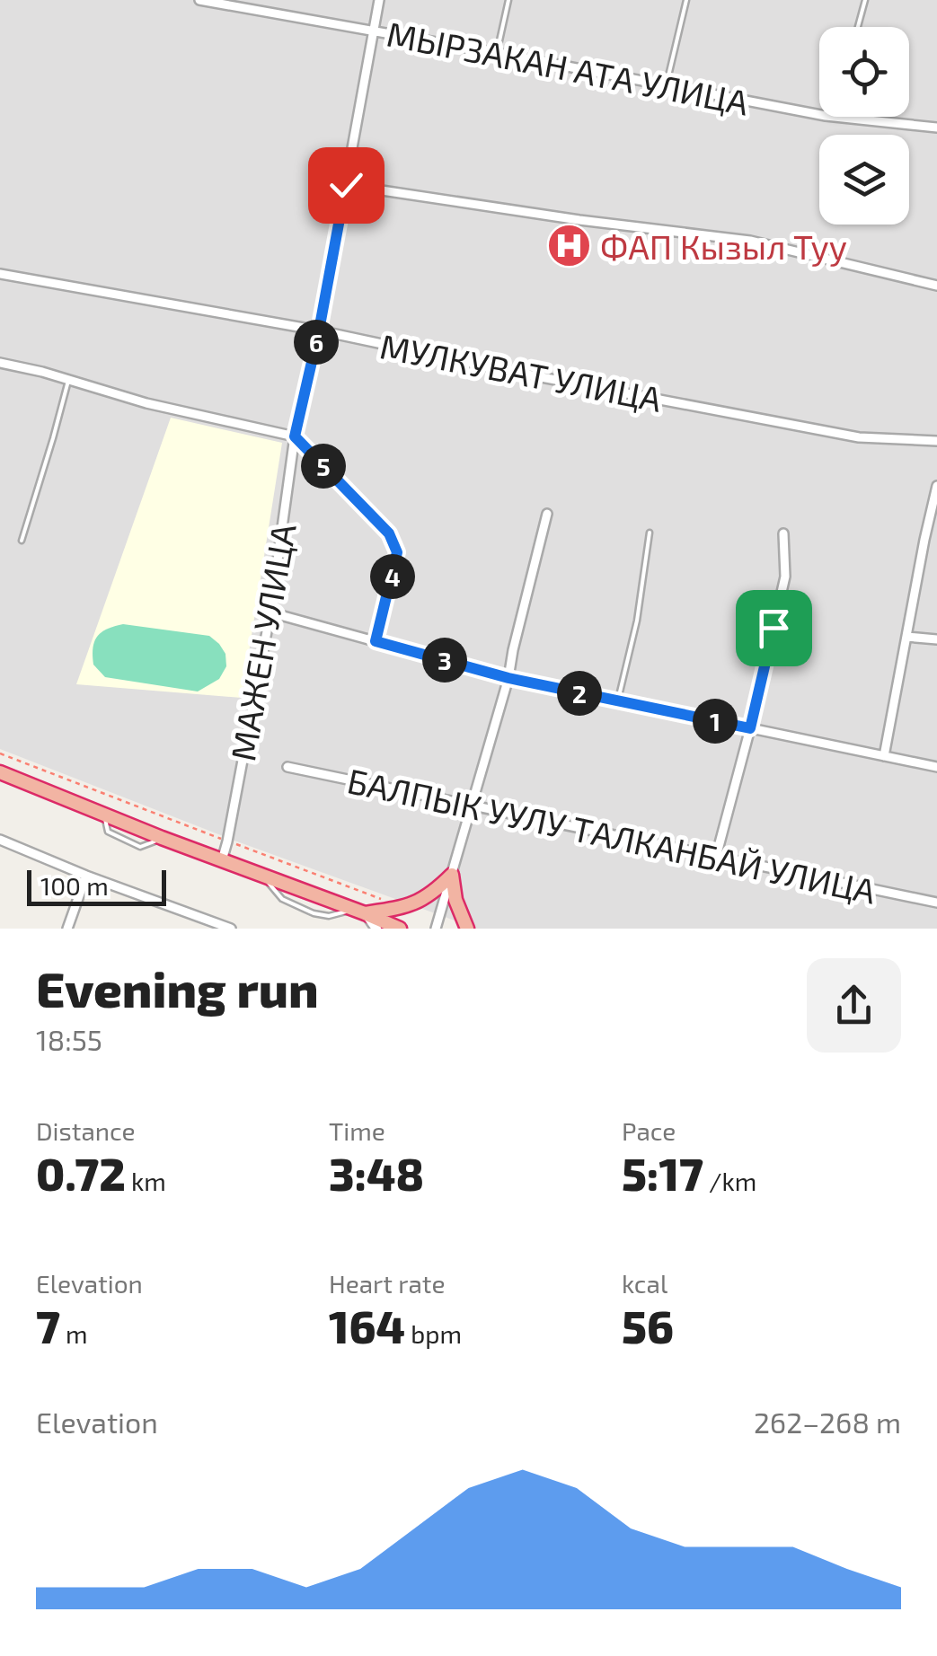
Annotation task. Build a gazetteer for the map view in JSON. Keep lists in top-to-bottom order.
{
  "streets": {
    "street": [
      "МЫРЗАКАН АТА УЛИЦА",
      "МУЛКУВАТ УЛИЦА",
      "МАЖЕН УЛИЦА",
      "БАЛПЫК УУЛУ ТАЛКАНБАЙ УЛИЦА"
    ]
  },
  "crossings": [
    ["МЫРЗАКАН АТА УЛИЦА", "МАЖЕН УЛИЦА"],
    ["МУЛКУВАТ УЛИЦА", "МАЖЕН УЛИЦА"]
  ],
  "places": {
    "hospital": ["ФАП Кызыл Туу"]
  },
  "scale_bar": "100 m",
  "page": {
    "pins": [
      "6",
      "5",
      "4",
      "3",
      "2",
      "1"
    ],
    "scale": "100 m",
    "heading": ["Evening run", "18:55"],
    "stats": [
      ["Distance", "0.72 km"],
      ["Time", "3:48"],
      ["Pace", "5:17 /km"],
      ["Elevation", "7 m"],
      ["Heart rate", "164 bpm"],
      ["kcal", "56"]
    ],
    "chart": ["Elevation", "262–268 m"]
  }
}
